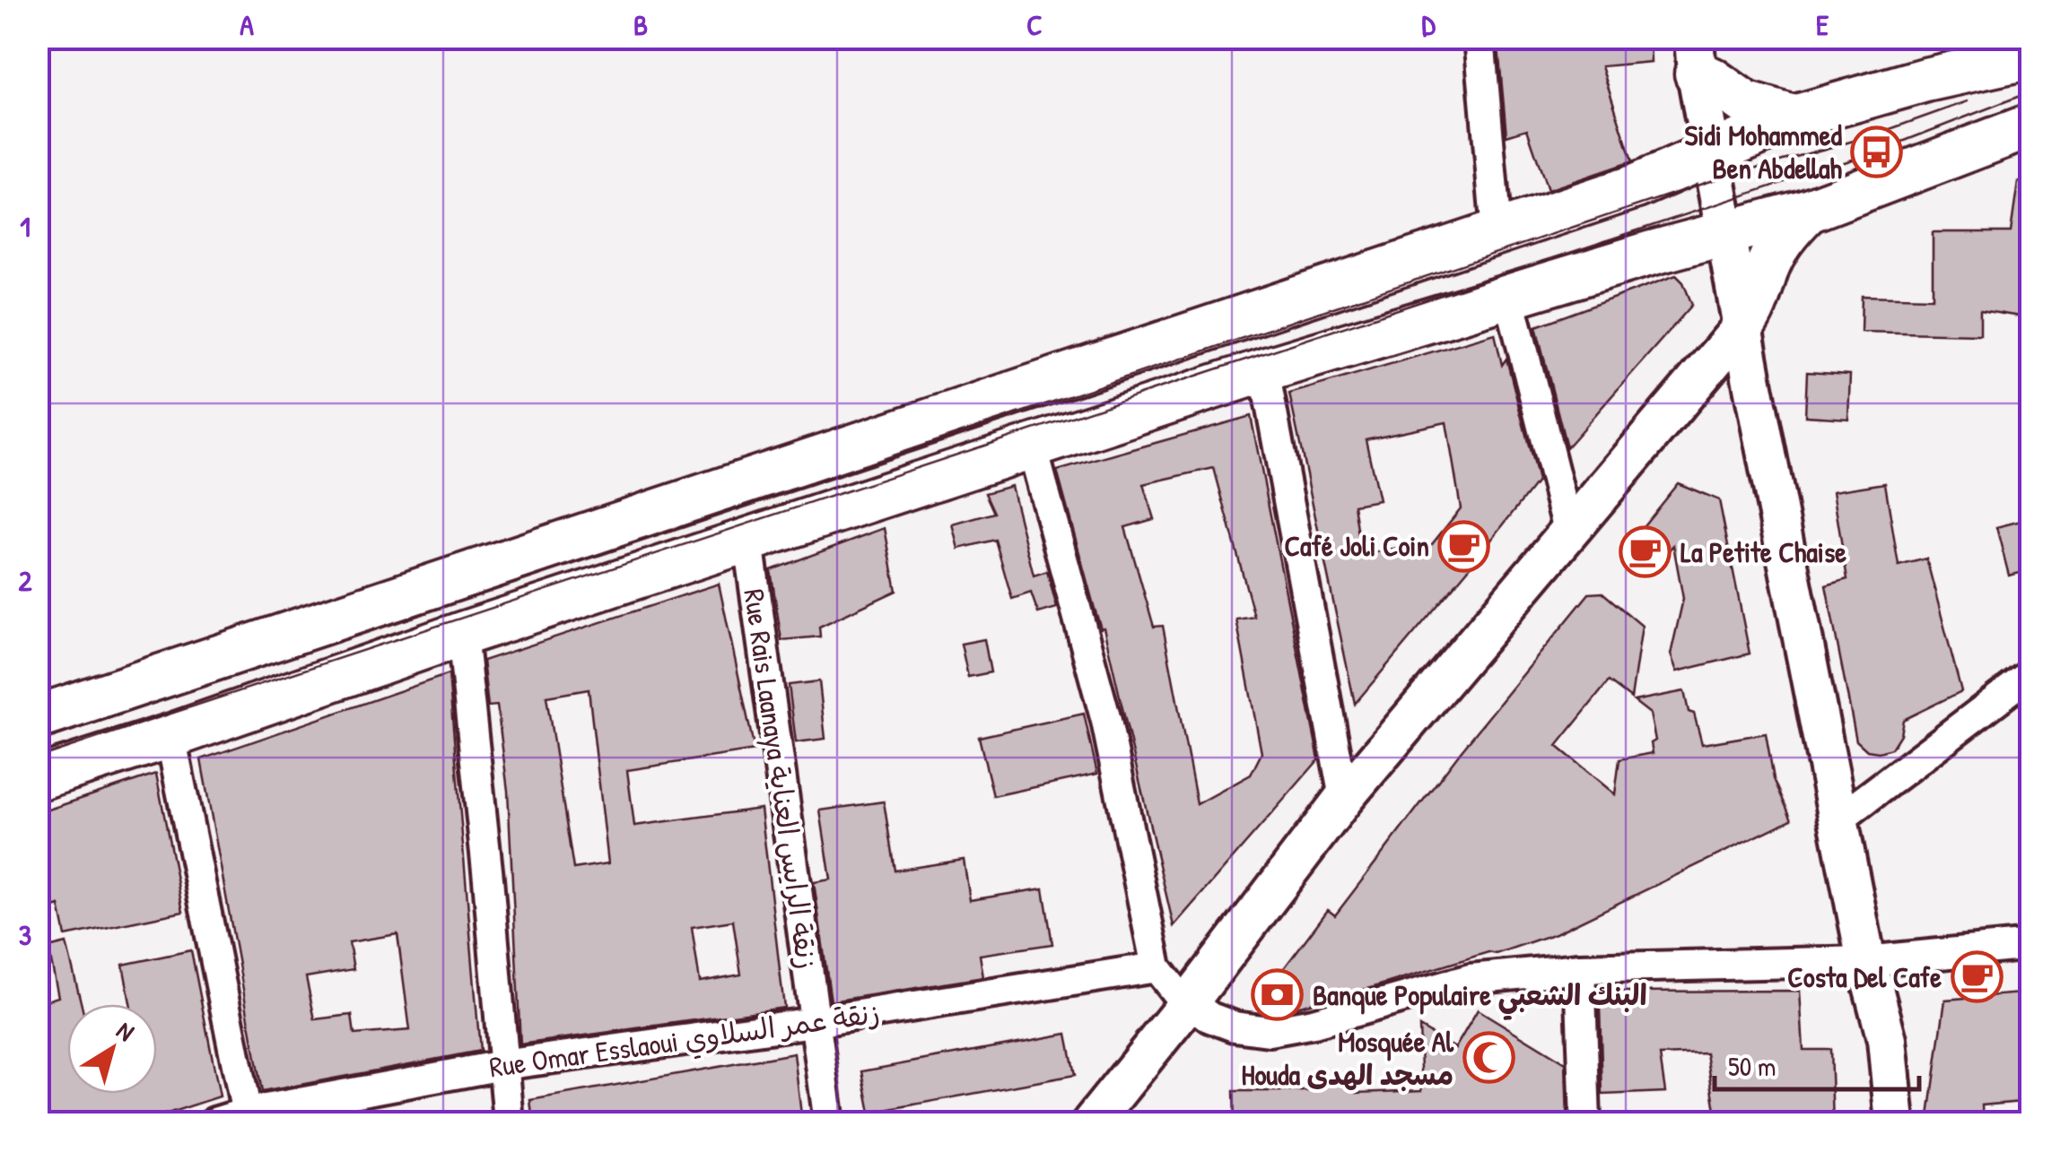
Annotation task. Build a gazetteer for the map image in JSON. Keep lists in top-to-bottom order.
{
  "streets": {
    "street": ["Rue Rais Laanaya زنقة الرايس العناية", "Rue Omar Esslaoui زنقة عمر السلاوي"]
  },
  "crossings": [
    ["Rue Rais Laanaya زنقة الرايس العناية", "Rue Omar Esslaoui زنقة عمر السلاوي"]
  ],
  "places": {
    "bus stop": ["Sidi Mohammed Ben Abdellah"],
    "cafe": ["Café Joli Coin", "La Petite Chaise", "Costa Del Cafe"],
    "bank": ["Banque Populaire البنك الشعبي"],
    "mosque": ["Mosquée Al Houda مسجد الهدى"]
  },
  "scale_bar": "50 m",
  "north": "top right",
  "grid": {
    "columns": [
      "A",
      "B",
      "C",
      "D",
      "E"
    ],
    "rows": ["1", "2", "3"]
  }
}
